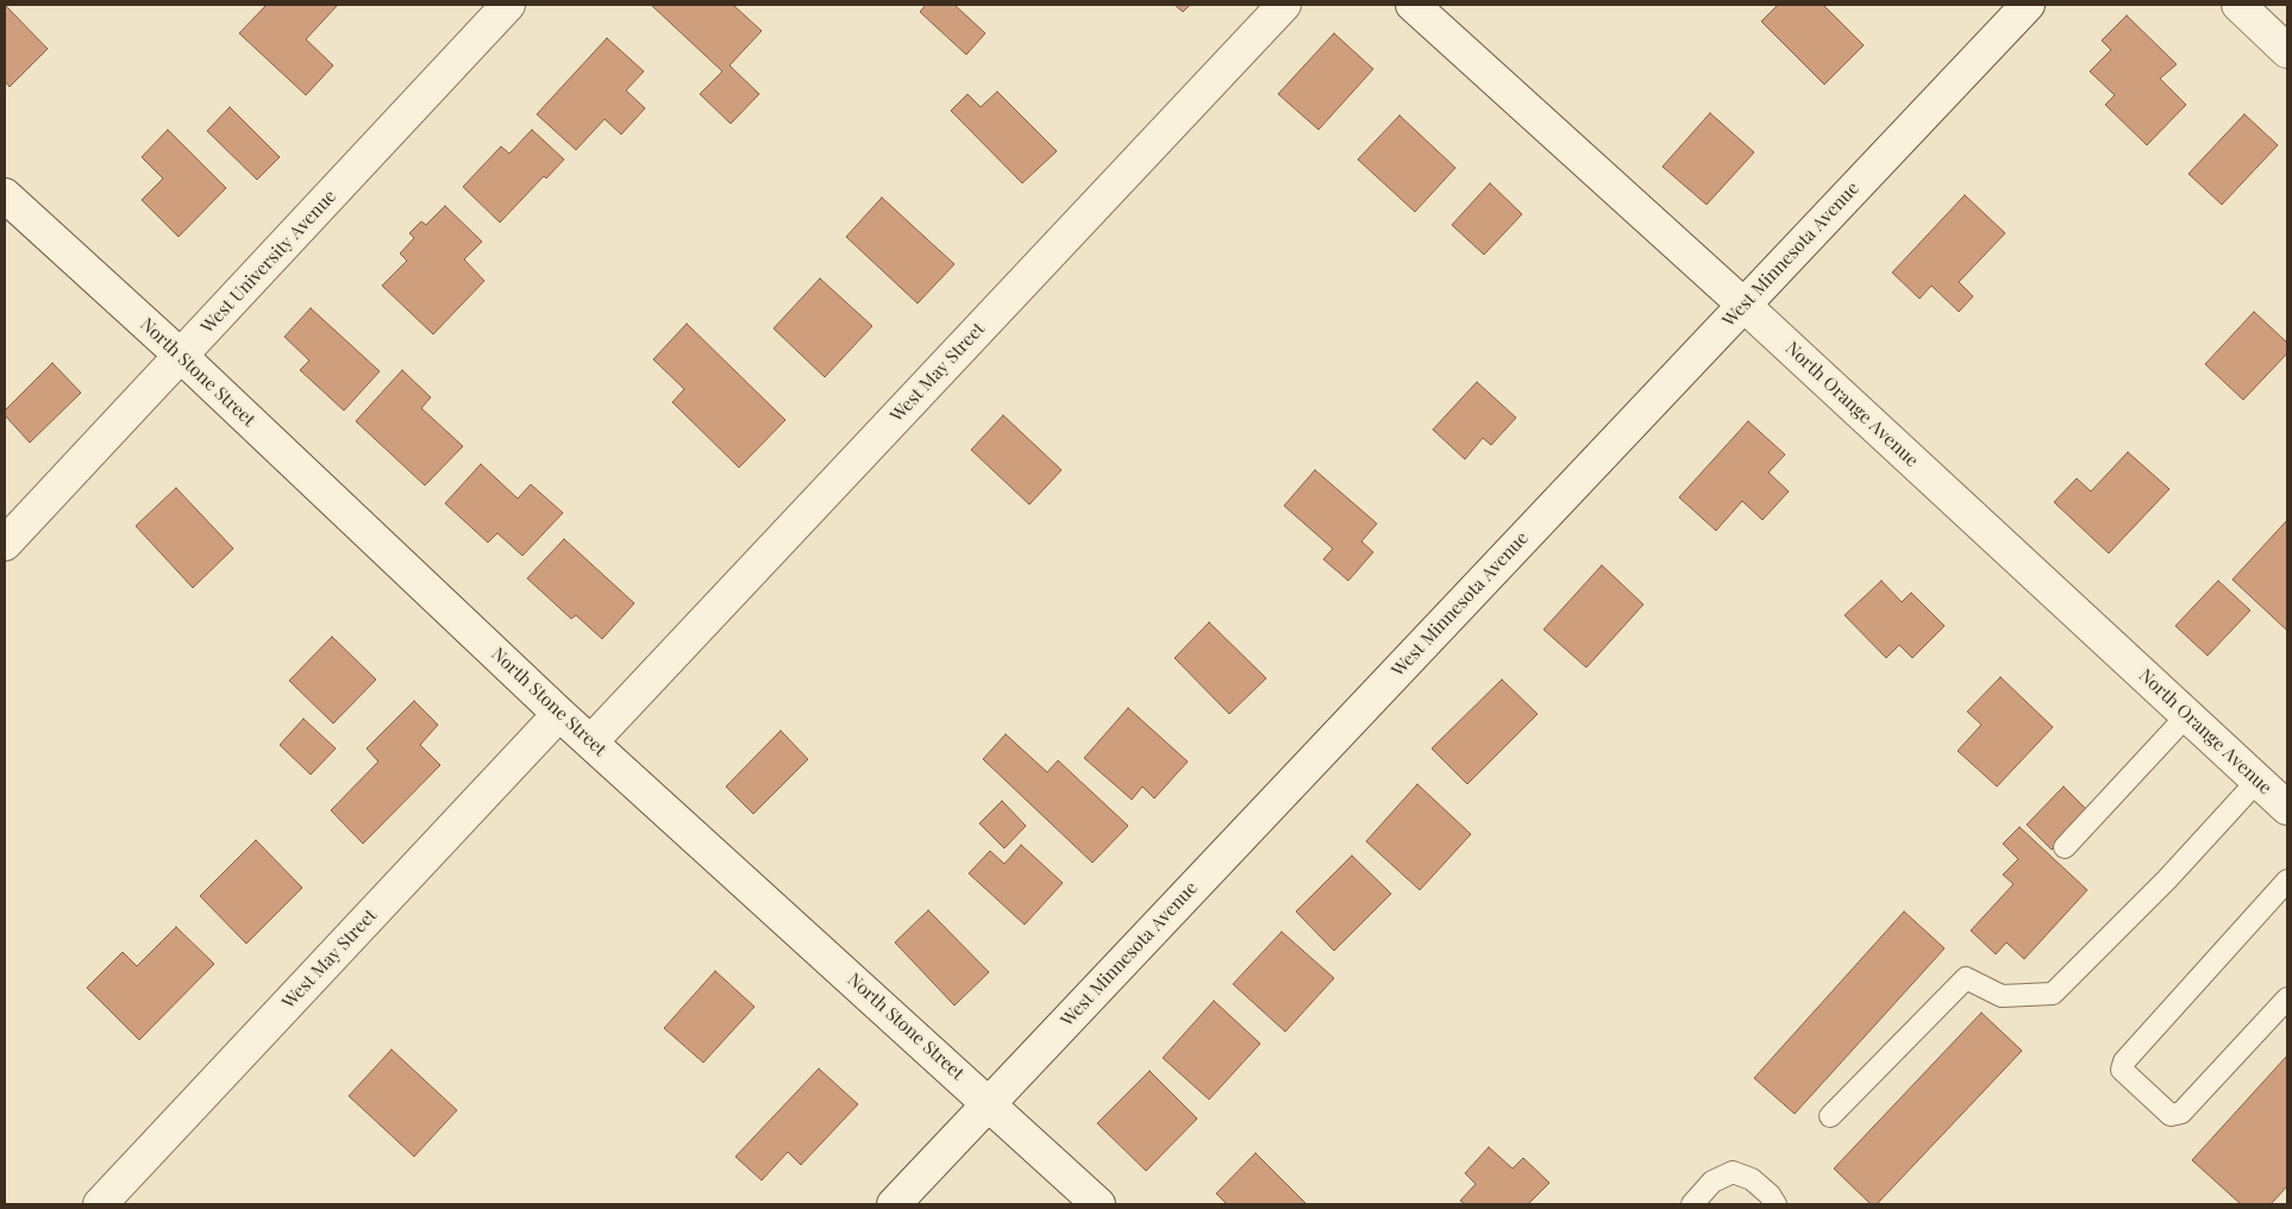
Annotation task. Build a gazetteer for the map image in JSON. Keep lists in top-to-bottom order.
{
  "streets": {
    "street": [
      "West Minnesota Avenue",
      "West University Avenue",
      "North Stone Street",
      "West May Street",
      "North Orange Avenue"
    ]
  },
  "crossings": [
    ["West Minnesota Avenue", "North Stone Street"],
    ["West Minnesota Avenue", "North Orange Avenue"],
    ["West University Avenue", "North Stone Street"],
    ["North Stone Street", "West May Street"]
  ]
}
